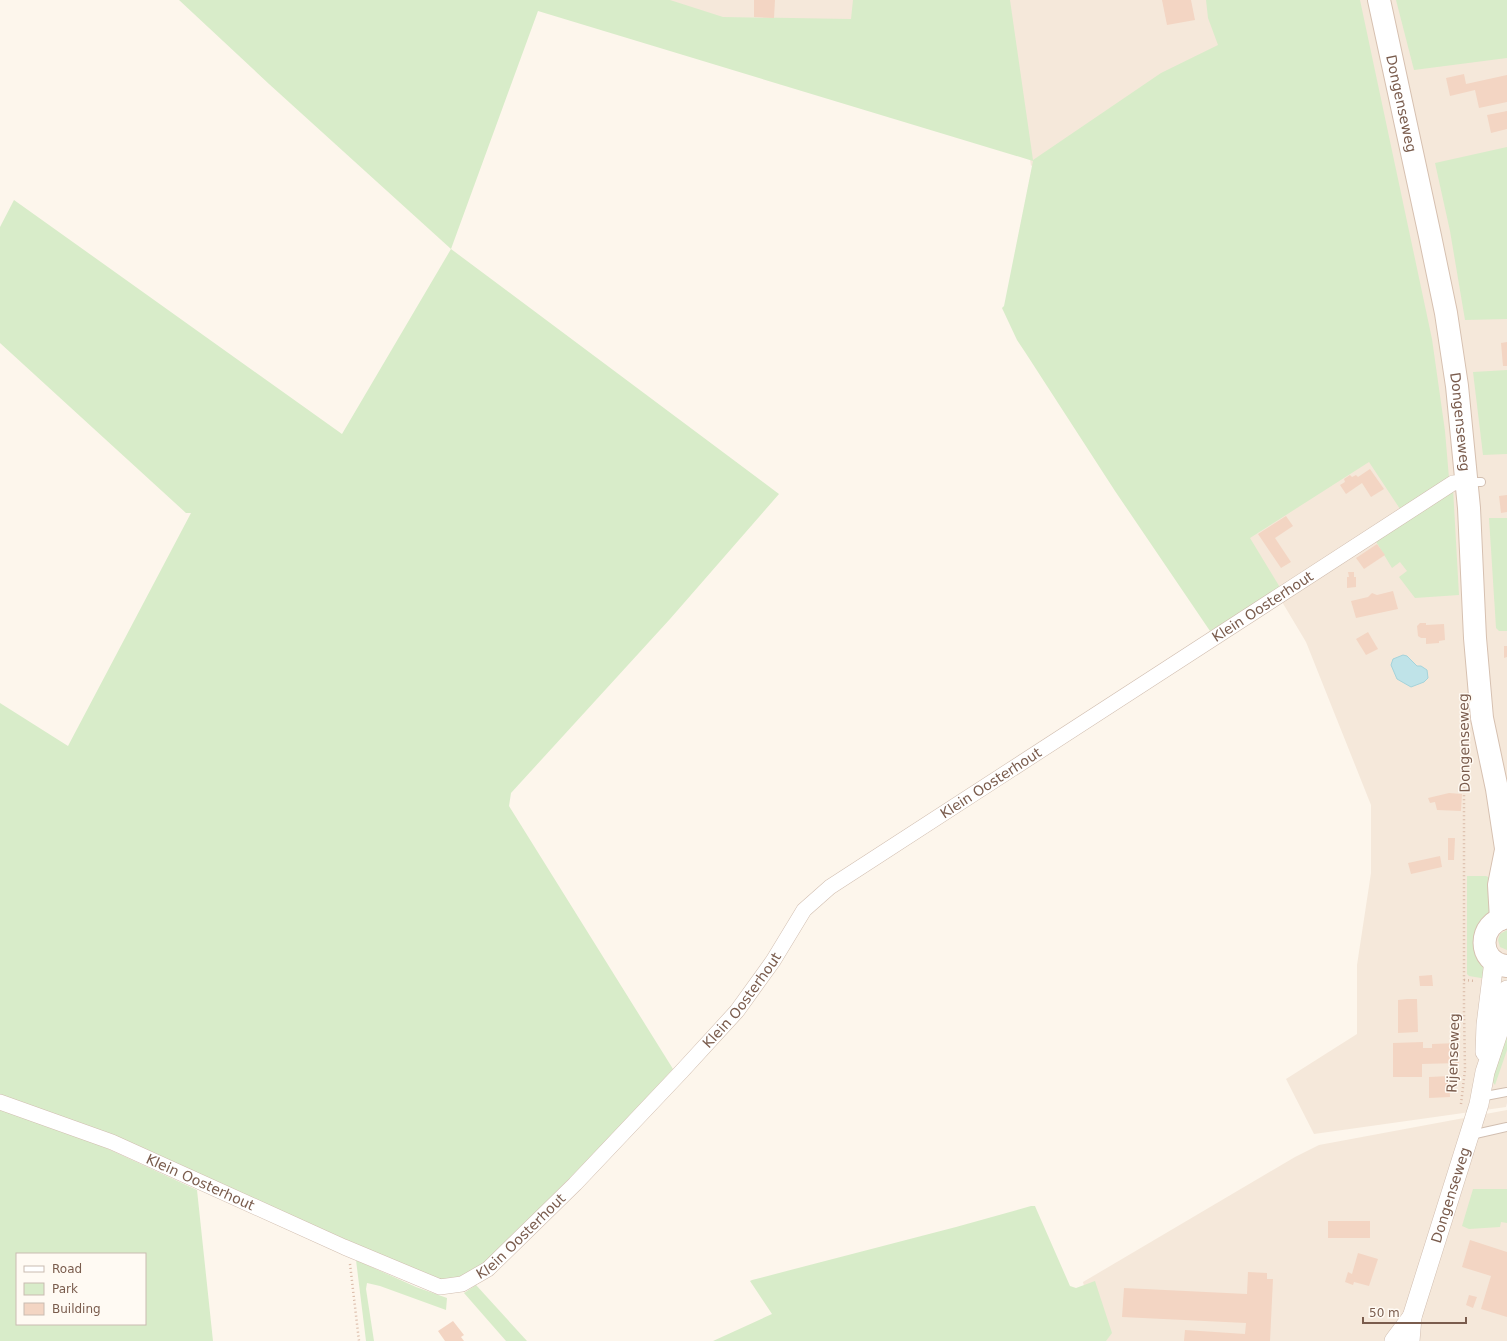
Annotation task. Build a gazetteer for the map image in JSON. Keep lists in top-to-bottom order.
{
  "streets": {
    "main road": ["Dongenseweg"],
    "street": ["Klein Oosterhout"],
    "path": ["Rijenseweg"]
  },
  "crossings": [
    ["Dongenseweg", "Klein Oosterhout"],
    ["Dongenseweg", "Rijenseweg"]
  ],
  "legend": ["Road", "Park", "Building"],
  "scale_bar": "50 m"
}
